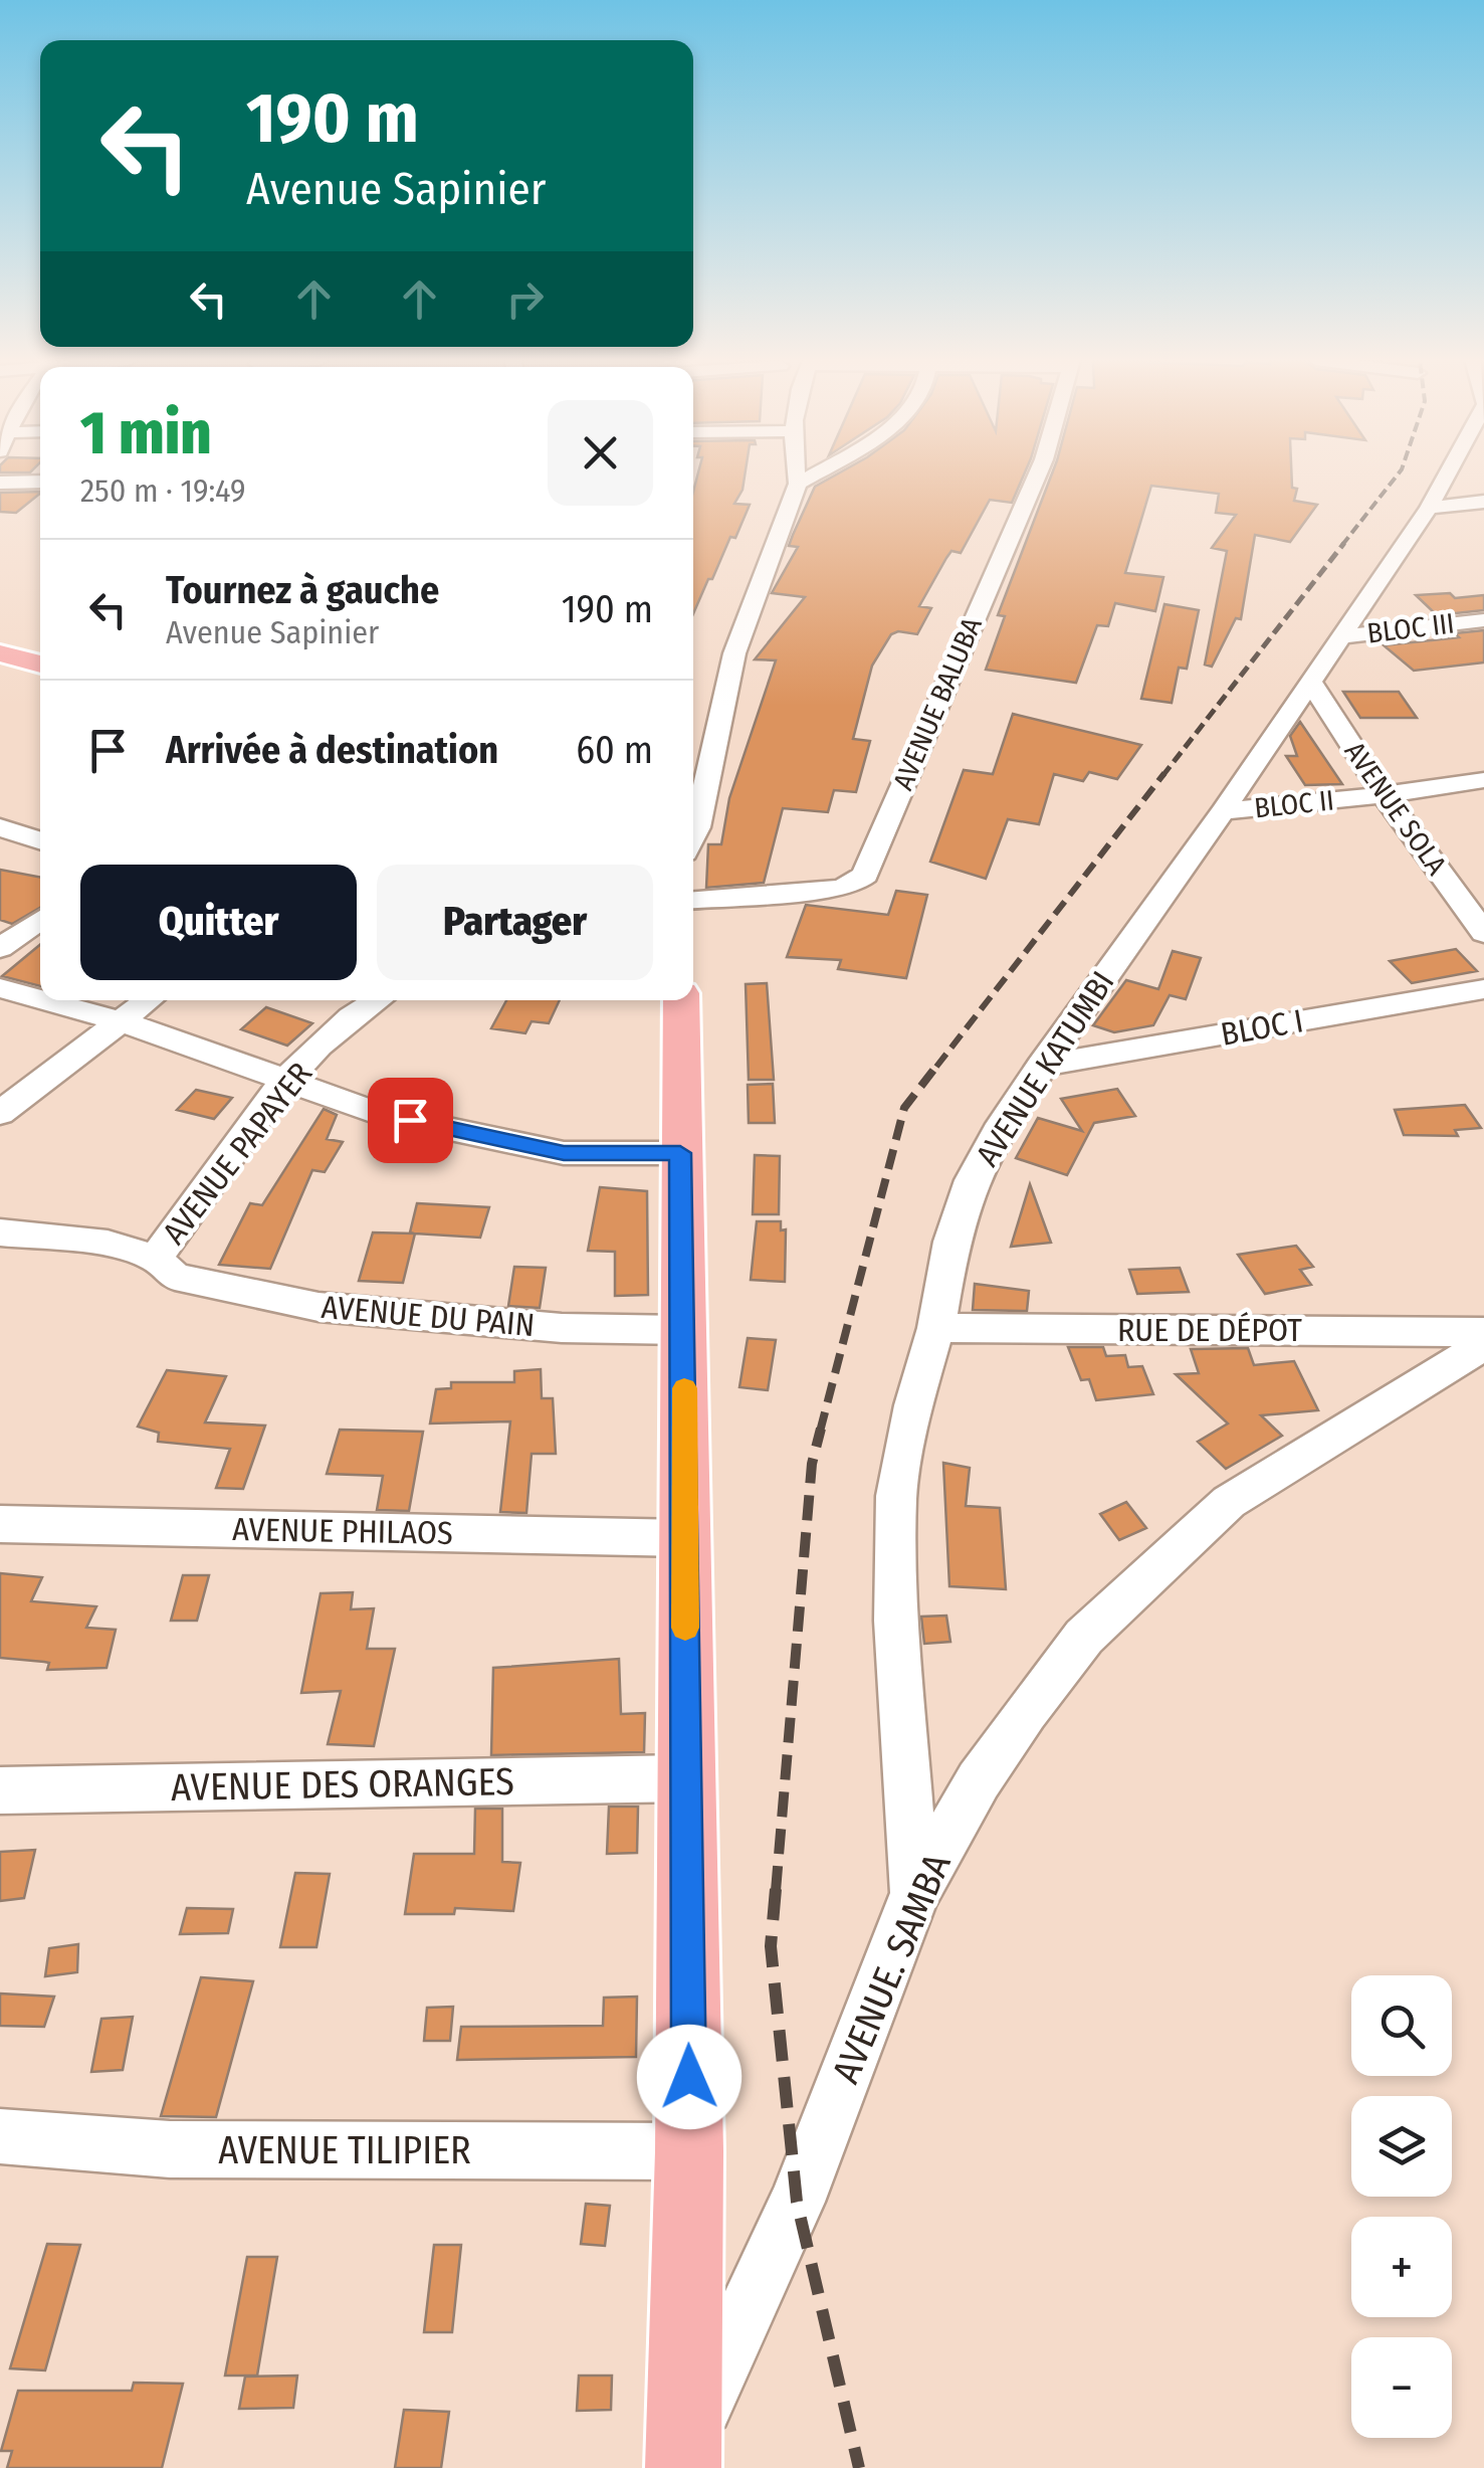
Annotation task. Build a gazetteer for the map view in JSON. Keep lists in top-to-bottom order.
{
  "streets": {
    "street": [
      "BLOC III",
      "AVENUE BALUBA",
      "BLOC II",
      "AVENUE SOLA",
      "BLOC I",
      "AVENUE KATUMBI",
      "AVENUE PAPAYER",
      "AVENUE DU PAIN",
      "RUE DE DÉPOT",
      "AVENUE PHILAOS",
      "AVENUE DES ORANGES",
      "AVENUE. SAMBA",
      "AVENUE TILIPIER"
    ]
  },
  "crossings": [
    ["BLOC III", "AVENUE KATUMBI"],
    ["BLOC II", "AVENUE SOLA"],
    ["BLOC II", "AVENUE KATUMBI"],
    ["AVENUE SOLA", "AVENUE KATUMBI"],
    ["BLOC I", "AVENUE KATUMBI"],
    ["AVENUE KATUMBI", "RUE DE DÉPOT"],
    ["AVENUE KATUMBI", "AVENUE. SAMBA"],
    ["AVENUE PAPAYER", "AVENUE DU PAIN"]
  ],
  "page": {
    "turn": ["190 m", "Avenue Sapinier"],
    "heading": ["1 min", "250 m · 19:49"],
    "list": [
      {
        "name": "Tournez à gauche",
        "note": "Avenue Sapinier",
        "value": "190 m"
      },
      {
        "name": "Arrivée à destination",
        "value": "60 m"
      }
    ],
    "buttons": ["Quitter", "Partager"],
    "map_buttons": ["+", "−"]
  }
}
